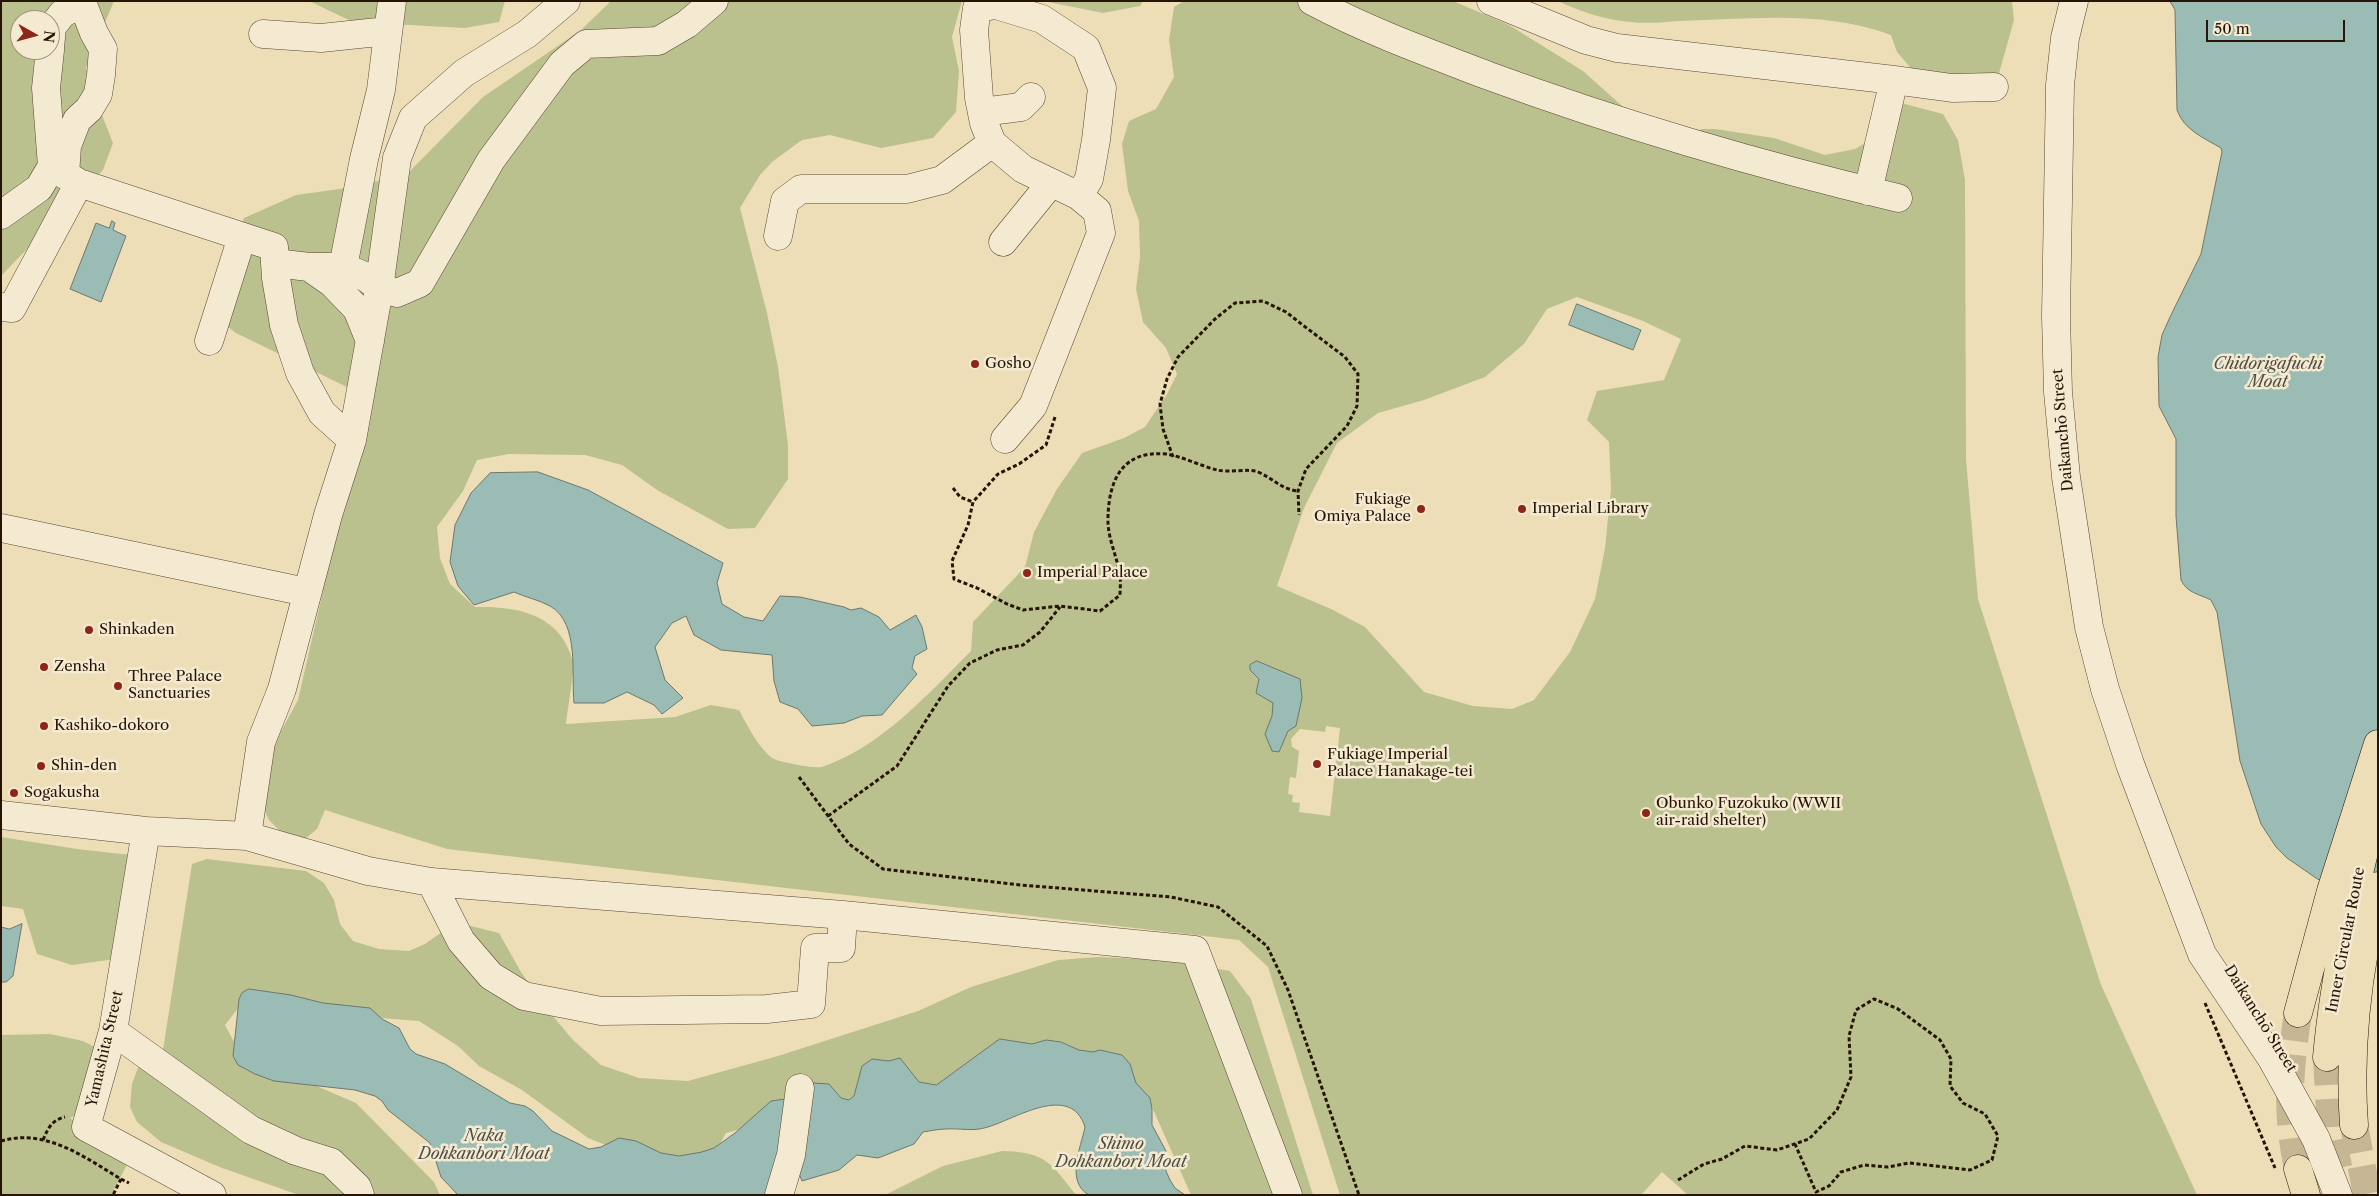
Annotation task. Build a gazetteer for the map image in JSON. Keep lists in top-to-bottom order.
{
  "streets": {
    "highway": ["Inner Circular Route"],
    "street": ["Daikanchō Street", "Yamashita Street"]
  },
  "water": ["Chidorigafuchi Moat", "Naka Dohkanbori Moat", "Shimo Dohkanbori Moat"],
  "places": [
    "Gosho",
    "Fukiage Omiya Palace",
    "Imperial Library",
    "Imperial Palace",
    "Shinkaden",
    "Zensha",
    "Three Palace Sanctuaries",
    "Kashiko-dokoro",
    "Fukiage Imperial Palace Hanakage-tei",
    "Shin-den",
    "Sogakusha",
    "Obunko Fuzokuko (WWII air-raid shelter)"
  ],
  "scale_bar": "50 m",
  "north": "right"
}
